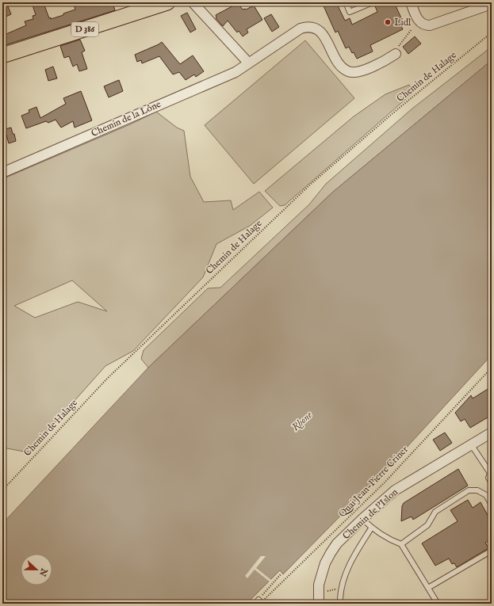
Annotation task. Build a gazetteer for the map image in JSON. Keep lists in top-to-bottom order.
{
  "streets": {
    "main road": ["D 386"],
    "street": ["Chemin de la Lône", "Chemin de l'Islon"],
    "path": ["Chemin de Halage", "Quai Jean-Pierre Criner"]
  },
  "water": ["Rhone"],
  "places": ["Lidl"],
  "north": "right"
}
